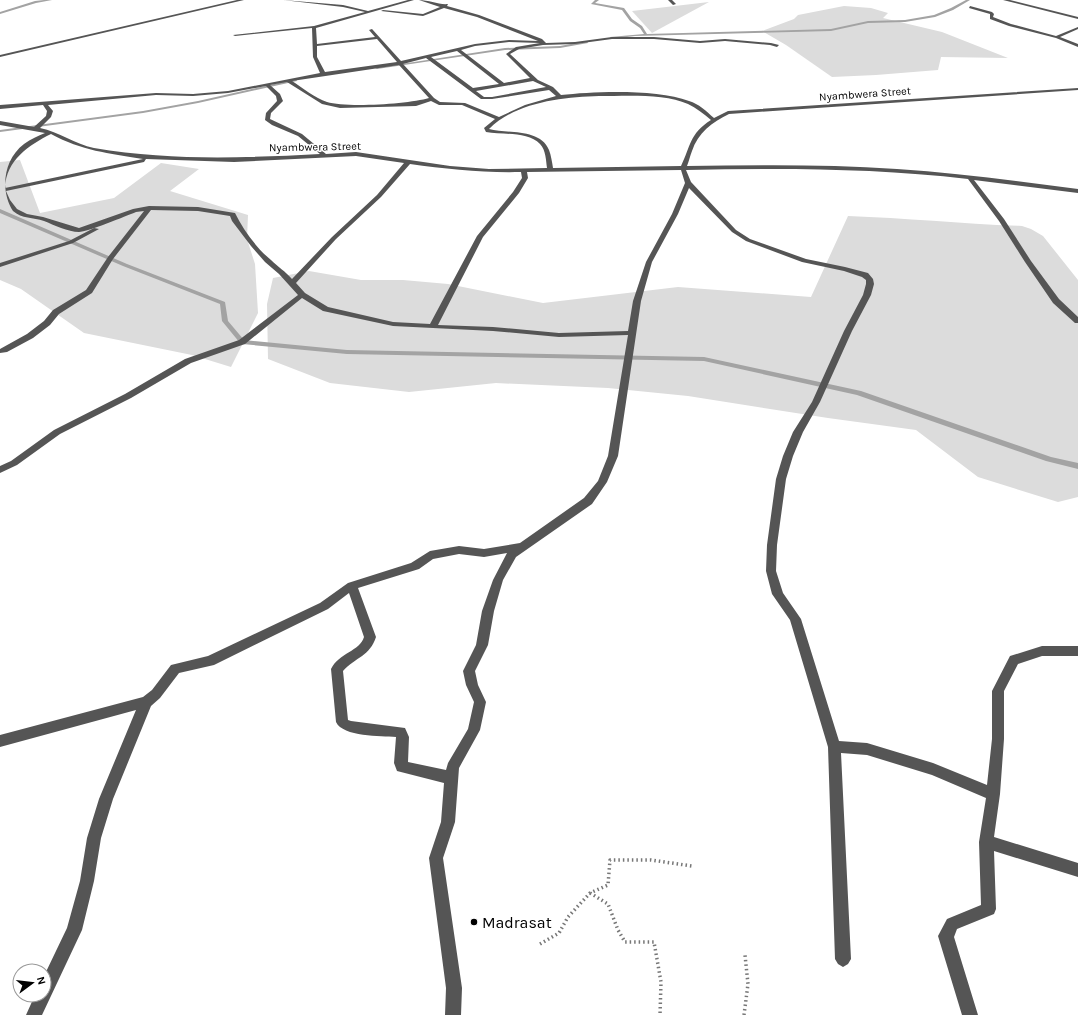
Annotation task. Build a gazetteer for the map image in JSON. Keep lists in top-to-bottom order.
{
  "streets": {
    "street": ["Nyambwera Street"]
  },
  "places": ["Madrasat"],
  "north": "right"
}
